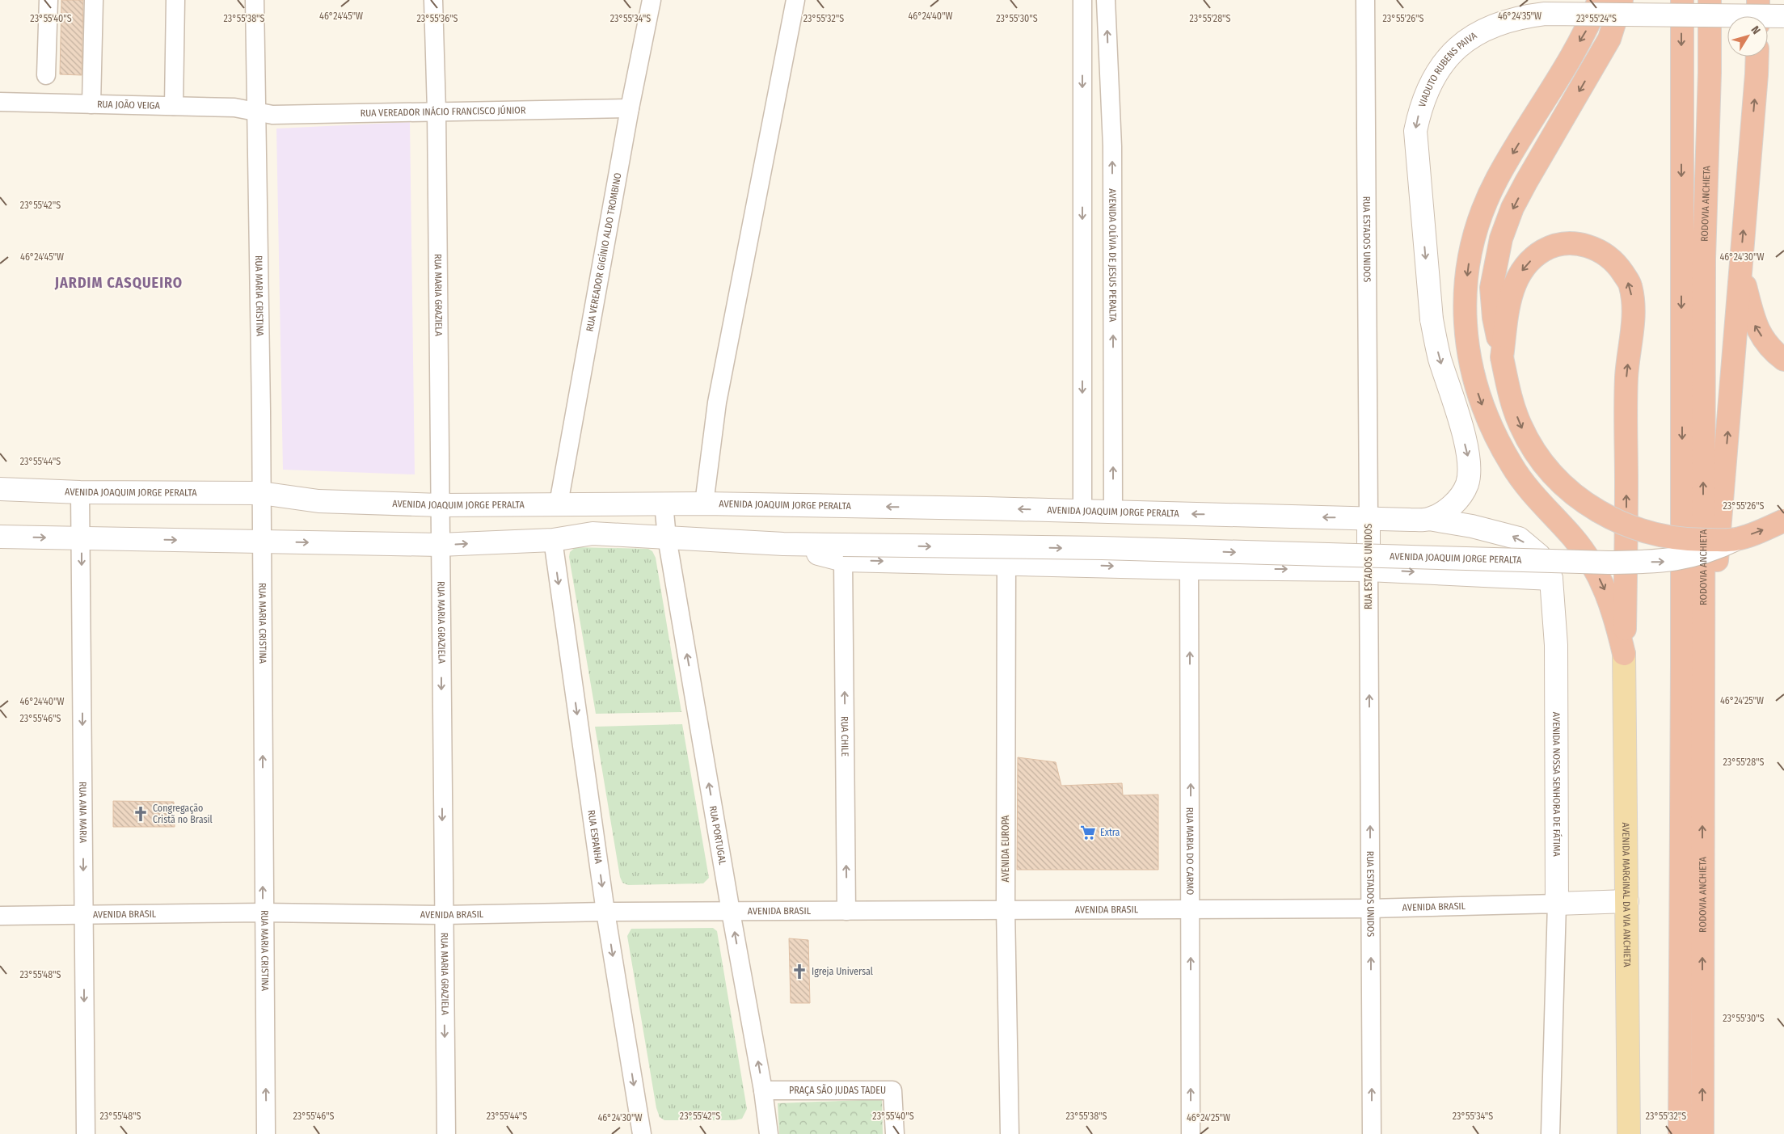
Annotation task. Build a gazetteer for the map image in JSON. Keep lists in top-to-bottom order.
{
  "streets": {
    "highway": ["RODOVIA ANCHIETA"],
    "main road": ["AVENIDA MARGINAL DA VIA ANCHIETA"],
    "street": [
      "VIADUTO RUBENS PAIVA",
      "RUA JOÃO VEIGA",
      "RUA VEREADOR INÁCIO FRANCISCO JÚNIOR",
      "RUA ESTADOS UNIDOS",
      "RUA VEREADOR GIGÍNIO ALDO TROMBINO",
      "AVENIDA OLÍVIA DE JESUS PERALTA",
      "RUA MARIA GRAZIELA",
      "RUA MARIA CRISTINA",
      "AVENIDA JOAQUIM JORGE PERALTA",
      "RUA CHILE",
      "AVENIDA NOSSA SENHORA DE FÁTIMA",
      "RUA ANA MARIA",
      "RUA PORTUGAL",
      "RUA ESPANHA",
      "AVENIDA EUROPA",
      "RUA MARIA DO CARMO",
      "AVENIDA BRASIL",
      "PRAÇA SÃO JUDAS TADEU"
    ]
  },
  "crossings": [
    ["VIADUTO RUBENS PAIVA", "AVENIDA JOAQUIM JORGE PERALTA"],
    ["RUA JOÃO VEIGA", "RUA VEREADOR INÁCIO FRANCISCO JÚNIOR"],
    ["RUA JOÃO VEIGA", "RUA MARIA CRISTINA"],
    ["RUA VEREADOR INÁCIO FRANCISCO JÚNIOR", "RUA VEREADOR GIGÍNIO ALDO TROMBINO"],
    ["RUA VEREADOR INÁCIO FRANCISCO JÚNIOR", "RUA MARIA GRAZIELA"],
    ["RUA VEREADOR INÁCIO FRANCISCO JÚNIOR", "RUA MARIA CRISTINA"],
    ["RUA ESTADOS UNIDOS", "AVENIDA JOAQUIM JORGE PERALTA"],
    ["RUA ESTADOS UNIDOS", "AVENIDA BRASIL"],
    ["RUA VEREADOR GIGÍNIO ALDO TROMBINO", "AVENIDA JOAQUIM JORGE PERALTA"],
    ["AVENIDA OLÍVIA DE JESUS PERALTA", "AVENIDA JOAQUIM JORGE PERALTA"],
    ["RUA MARIA GRAZIELA", "AVENIDA JOAQUIM JORGE PERALTA"],
    ["RUA MARIA GRAZIELA", "AVENIDA BRASIL"],
    ["RUA MARIA CRISTINA", "AVENIDA JOAQUIM JORGE PERALTA"],
    ["RUA MARIA CRISTINA", "AVENIDA BRASIL"],
    ["AVENIDA JOAQUIM JORGE PERALTA", "RUA CHILE"],
    ["AVENIDA JOAQUIM JORGE PERALTA", "AVENIDA NOSSA SENHORA DE FÁTIMA"],
    ["AVENIDA JOAQUIM JORGE PERALTA", "RUA ANA MARIA"],
    ["AVENIDA JOAQUIM JORGE PERALTA", "RUA PORTUGAL"],
    ["AVENIDA JOAQUIM JORGE PERALTA", "RUA ESPANHA"],
    ["AVENIDA JOAQUIM JORGE PERALTA", "AVENIDA EUROPA"],
    ["AVENIDA JOAQUIM JORGE PERALTA", "RUA MARIA DO CARMO"],
    ["RUA CHILE", "AVENIDA BRASIL"],
    ["AVENIDA NOSSA SENHORA DE FÁTIMA", "AVENIDA BRASIL"],
    ["RUA ANA MARIA", "AVENIDA BRASIL"],
    ["RUA PORTUGAL", "AVENIDA BRASIL"],
    ["RUA PORTUGAL", "PRAÇA SÃO JUDAS TADEU"],
    ["RUA ESPANHA", "AVENIDA BRASIL"],
    ["AVENIDA EUROPA", "AVENIDA BRASIL"],
    ["RUA MARIA DO CARMO", "AVENIDA BRASIL"]
  ],
  "one_way": [
    "RUA ESTADOS UNIDOS",
    "RUA MARIA GRAZIELA",
    "RUA MARIA CRISTINA",
    "RUA CHILE",
    "RUA ANA MARIA",
    "RUA PORTUGAL",
    "RUA ESPANHA",
    "RUA MARIA DO CARMO"
  ],
  "districts": ["JARDIM CASQUEIRO"],
  "places": {
    "church": ["Congregação Cristã no Brasil", "Igreja Universal"],
    "supermarket": ["Extra"]
  },
  "north": "top right",
  "coordinates": [
    "46°24'45\"W",
    "46°24'40\"W",
    "46°24'35\"W",
    "23°55'40\"S",
    "23°55'38\"S",
    "23°55'36\"S",
    "23°55'34\"S",
    "23°55'32\"S",
    "23°55'30\"S",
    "23°55'28\"S",
    "23°55'26\"S",
    "23°55'24\"S",
    "23°55'42\"S",
    "46°24'30\"W",
    "23°55'44\"S",
    "46°24'25\"W",
    "23°55'46\"S",
    "23°55'48\"S"
  ]
}
